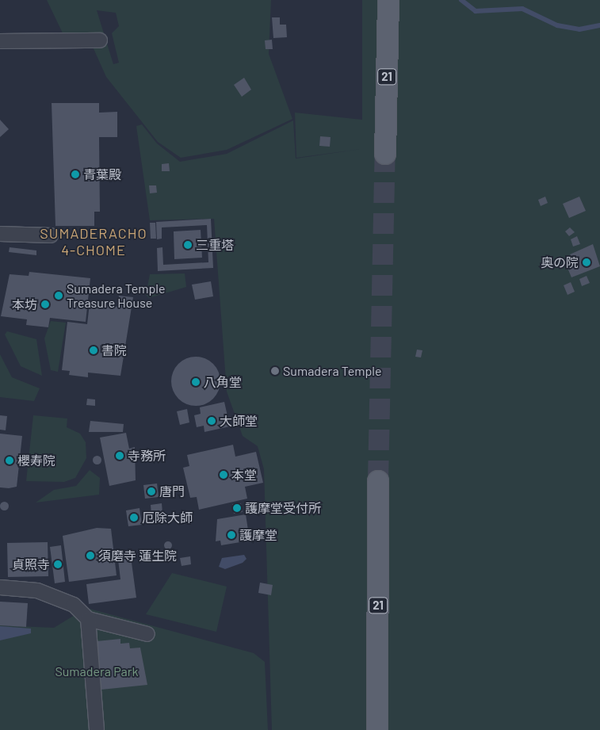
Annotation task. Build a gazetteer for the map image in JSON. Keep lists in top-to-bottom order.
{
  "streets": {
    "main road": ["21"]
  },
  "districts": ["SUMADERACHO 4-CHOME"],
  "parks": ["Sumadera Park"],
  "places": [
    "青葉殿",
    "三重塔",
    "奥の院",
    "Sumadera Temple Treasure House",
    "本坊",
    "書院",
    "Sumadera Temple",
    "八角堂",
    "大師堂",
    "寺務所",
    "櫻寿院",
    "本堂",
    "唐門",
    "護摩堂受付所",
    "厄除大師",
    "護摩堂",
    "須磨寺 蓮生院",
    "貞照寺"
  ]
}
